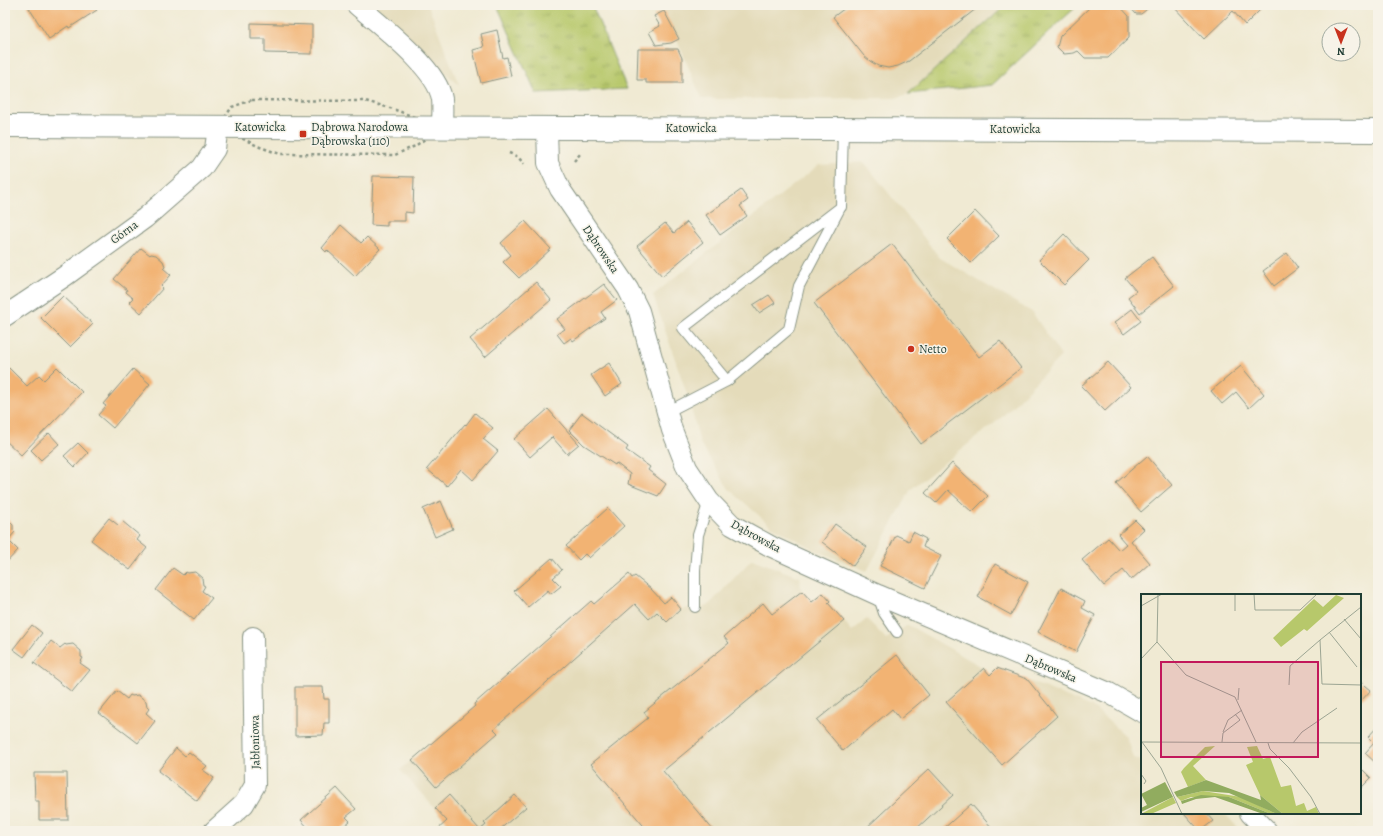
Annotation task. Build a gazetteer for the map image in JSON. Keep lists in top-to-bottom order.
{
  "streets": {
    "street": [
      "Katowicka",
      "Górna",
      "Dąbrowska",
      "Jabłoniowa"
    ]
  },
  "crossings": [
    ["Katowicka", "Górna"],
    ["Katowicka", "Dąbrowska"]
  ],
  "places": {
    "transit": ["Dąbrowa Narodowa Dąbrowska (110)"],
    "other": ["Netto"]
  },
  "north": "bottom"
}
